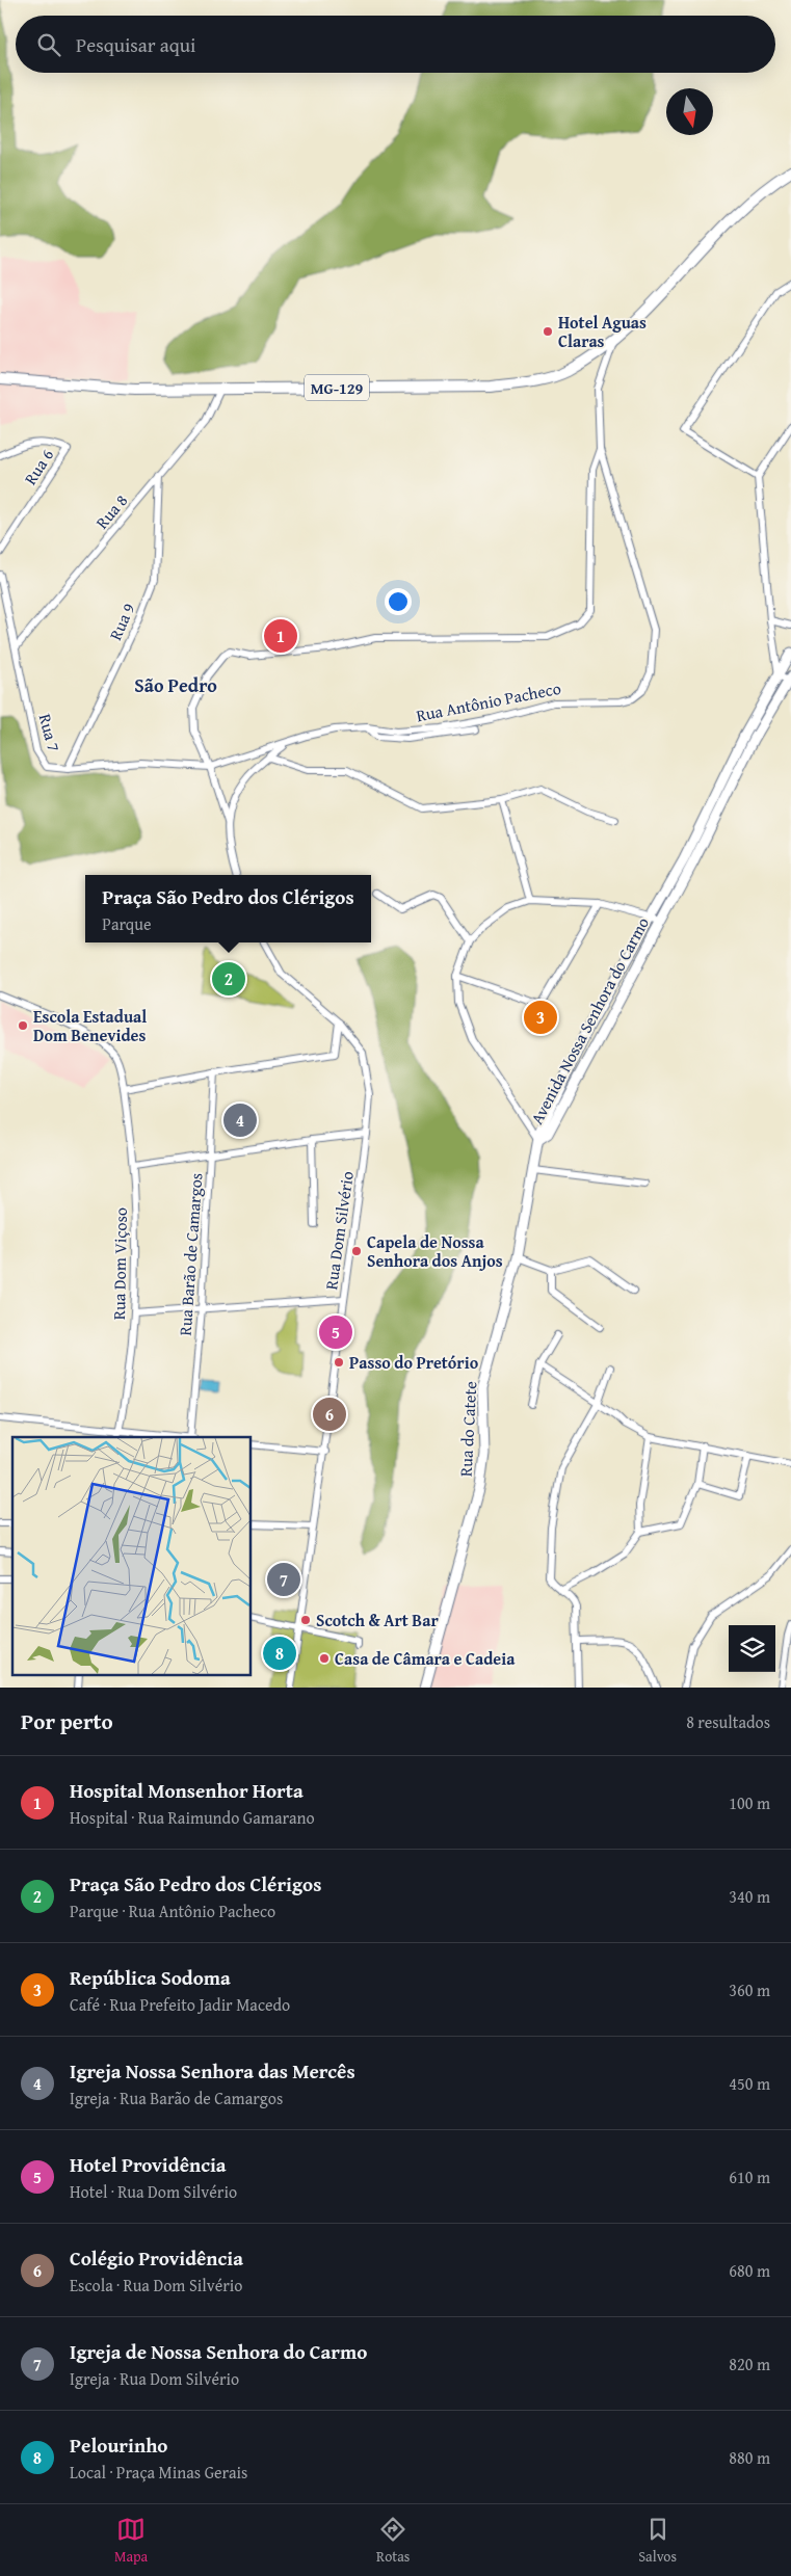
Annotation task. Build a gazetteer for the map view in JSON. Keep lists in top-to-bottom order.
{
  "streets": {
    "main road": ["MG-129"],
    "street": [
      "Rua 6",
      "Rua 8",
      "Rua 9",
      "Rua Antônio Pacheco",
      "Rua 7",
      "Avenida Nossa Senhora do Carmo",
      "Rua Dom Silvério",
      "Rua Barão de Camargos",
      "Rua Dom Viçoso",
      "Rua do Catete"
    ]
  },
  "crossings": [
    ["MG-129", "Rua 8"],
    ["Rua 8", "Rua 9"],
    ["Rua 8", "Rua 7"],
    ["Rua 9", "Rua 7"],
    ["Rua Antônio Pacheco", "Rua 7"],
    ["Avenida Nossa Senhora do Carmo", "Rua do Catete"]
  ],
  "districts": ["São Pedro"],
  "places": [
    "Hotel Aguas Claras",
    "Escola Estadual Dom Benevides",
    "Capela de Nossa Senhora dos Anjos",
    "Passo do Pretório",
    "Scotch & Art Bar",
    "Casa de Câmara e Cadeia"
  ],
  "north": "bottom",
  "page": {
    "search": "Pesquisar aqui",
    "pins": [
      "1",
      "2",
      "3",
      "4",
      "5",
      "6",
      "7",
      "8"
    ],
    "popup": ["Praça São Pedro dos Clérigos", "Parque"],
    "heading": ["Por perto", "8 resultados"],
    "list": [
      {
        "mark": "1",
        "name": "Hospital Monsenhor Horta",
        "note": "Hospital · Rua Raimundo Gamarano",
        "value": "100 m"
      },
      {
        "mark": "2",
        "name": "Praça São Pedro dos Clérigos",
        "note": "Parque · Rua Antônio Pacheco",
        "value": "340 m"
      },
      {
        "mark": "3",
        "name": "República Sodoma",
        "note": "Café · Rua Prefeito Jadir Macedo",
        "value": "360 m"
      },
      {
        "mark": "4",
        "name": "Igreja Nossa Senhora das Mercês",
        "note": "Igreja · Rua Barão de Camargos",
        "value": "450 m"
      },
      {
        "mark": "5",
        "name": "Hotel Providência",
        "note": "Hotel · Rua Dom Silvério",
        "value": "610 m"
      },
      {
        "mark": "6",
        "name": "Colégio Providência",
        "note": "Escola · Rua Dom Silvério",
        "value": "680 m"
      },
      {
        "mark": "7",
        "name": "Igreja de Nossa Senhora do Carmo",
        "note": "Igreja · Rua Dom Silvério",
        "value": "820 m"
      },
      {
        "mark": "8",
        "name": "Pelourinho",
        "note": "Local · Praça Minas Gerais",
        "value": "880 m"
      }
    ],
    "nav": ["Mapa", "Rotas", "Salvos"]
  }
}
